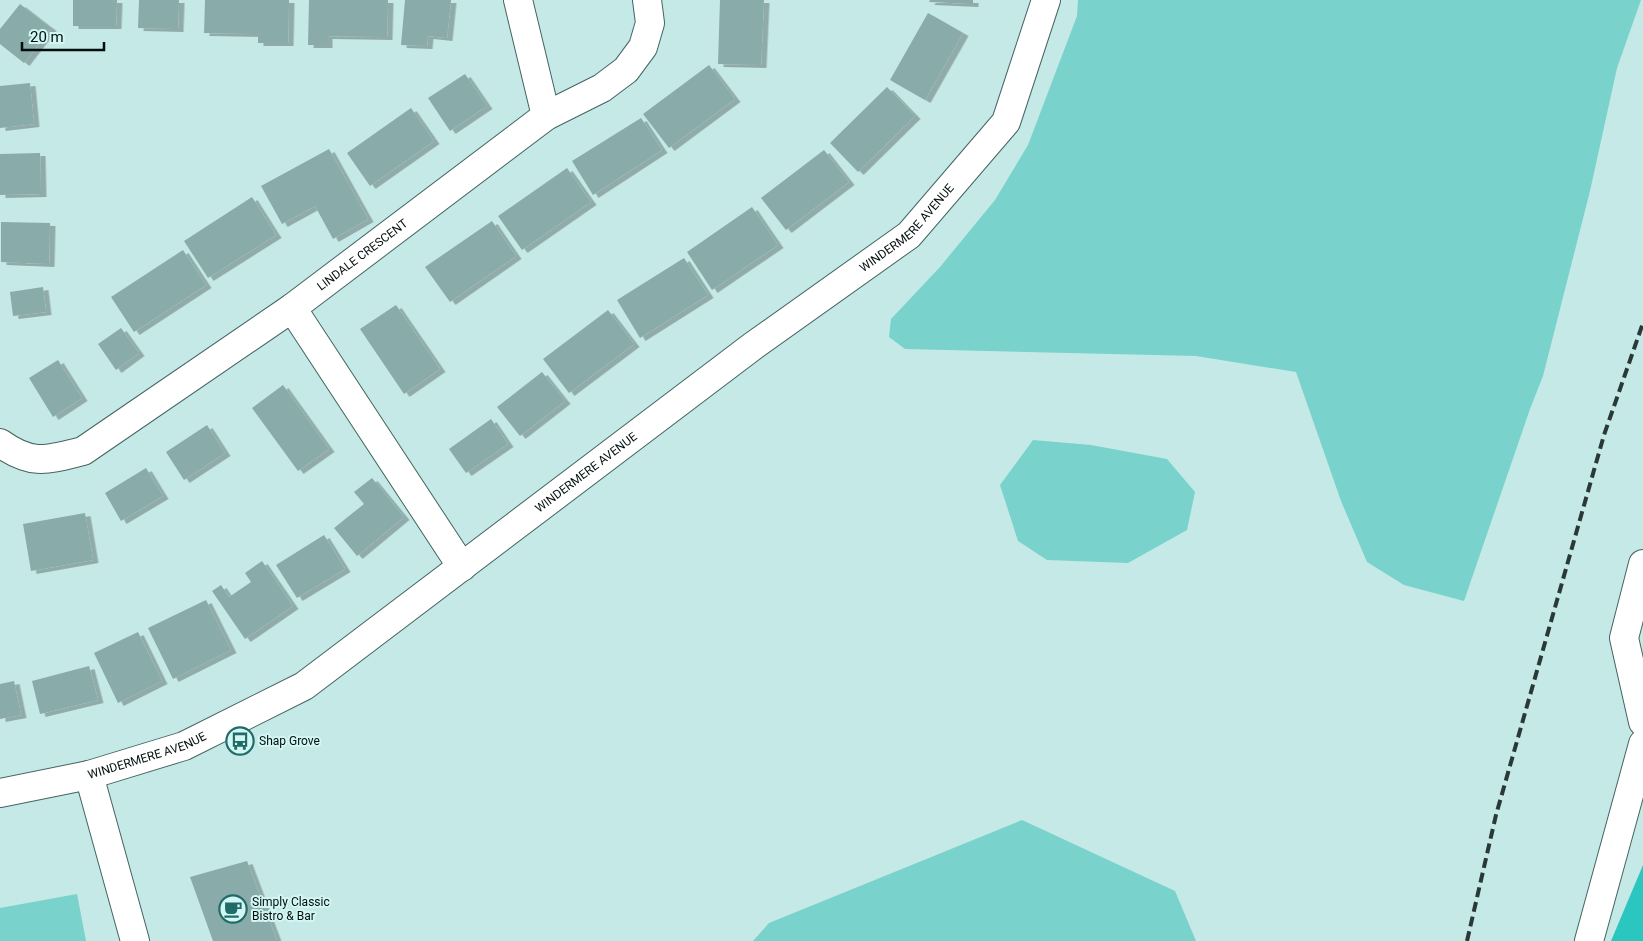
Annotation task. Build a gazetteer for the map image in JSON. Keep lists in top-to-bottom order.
{
  "streets": {
    "street": ["WINDERMERE AVENUE", "LINDALE CRESCENT"]
  },
  "places": {
    "bus stop": ["Shap Grove"],
    "cafe": ["Simply Classic Bistro & Bar"]
  },
  "scale_bar": "20 m"
}
